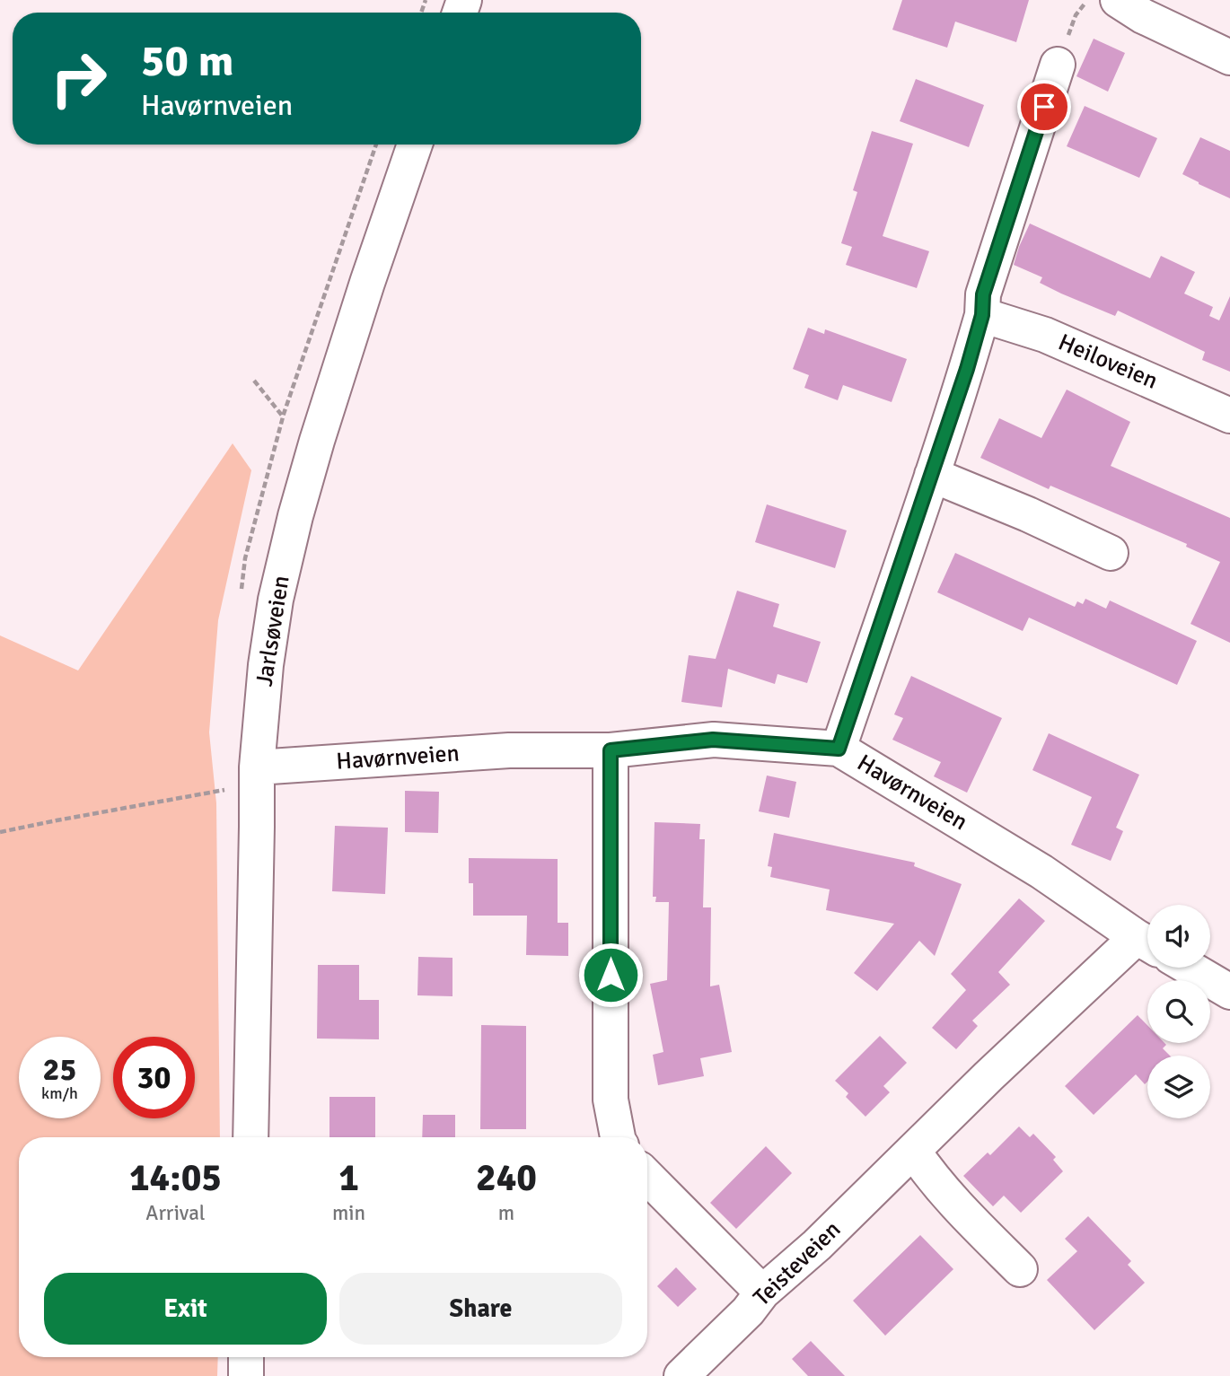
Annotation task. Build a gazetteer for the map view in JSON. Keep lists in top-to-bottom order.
{
  "streets": {
    "street": [
      "Heiloveien",
      "Jarlsøveien",
      "Havørnveien",
      "Teisteveien"
    ]
  },
  "crossings": [
    ["Jarlsøveien", "Havørnveien"],
    ["Havørnveien", "Teisteveien"]
  ],
  "page": {
    "turn": ["50 m", "Havørnveien"],
    "speed": "25 km/h",
    "limit": "30",
    "eta": [
      "14:05",
      "Arrival",
      "1",
      "min",
      "240",
      "m"
    ],
    "buttons": ["Exit", "Share"]
  }
}
